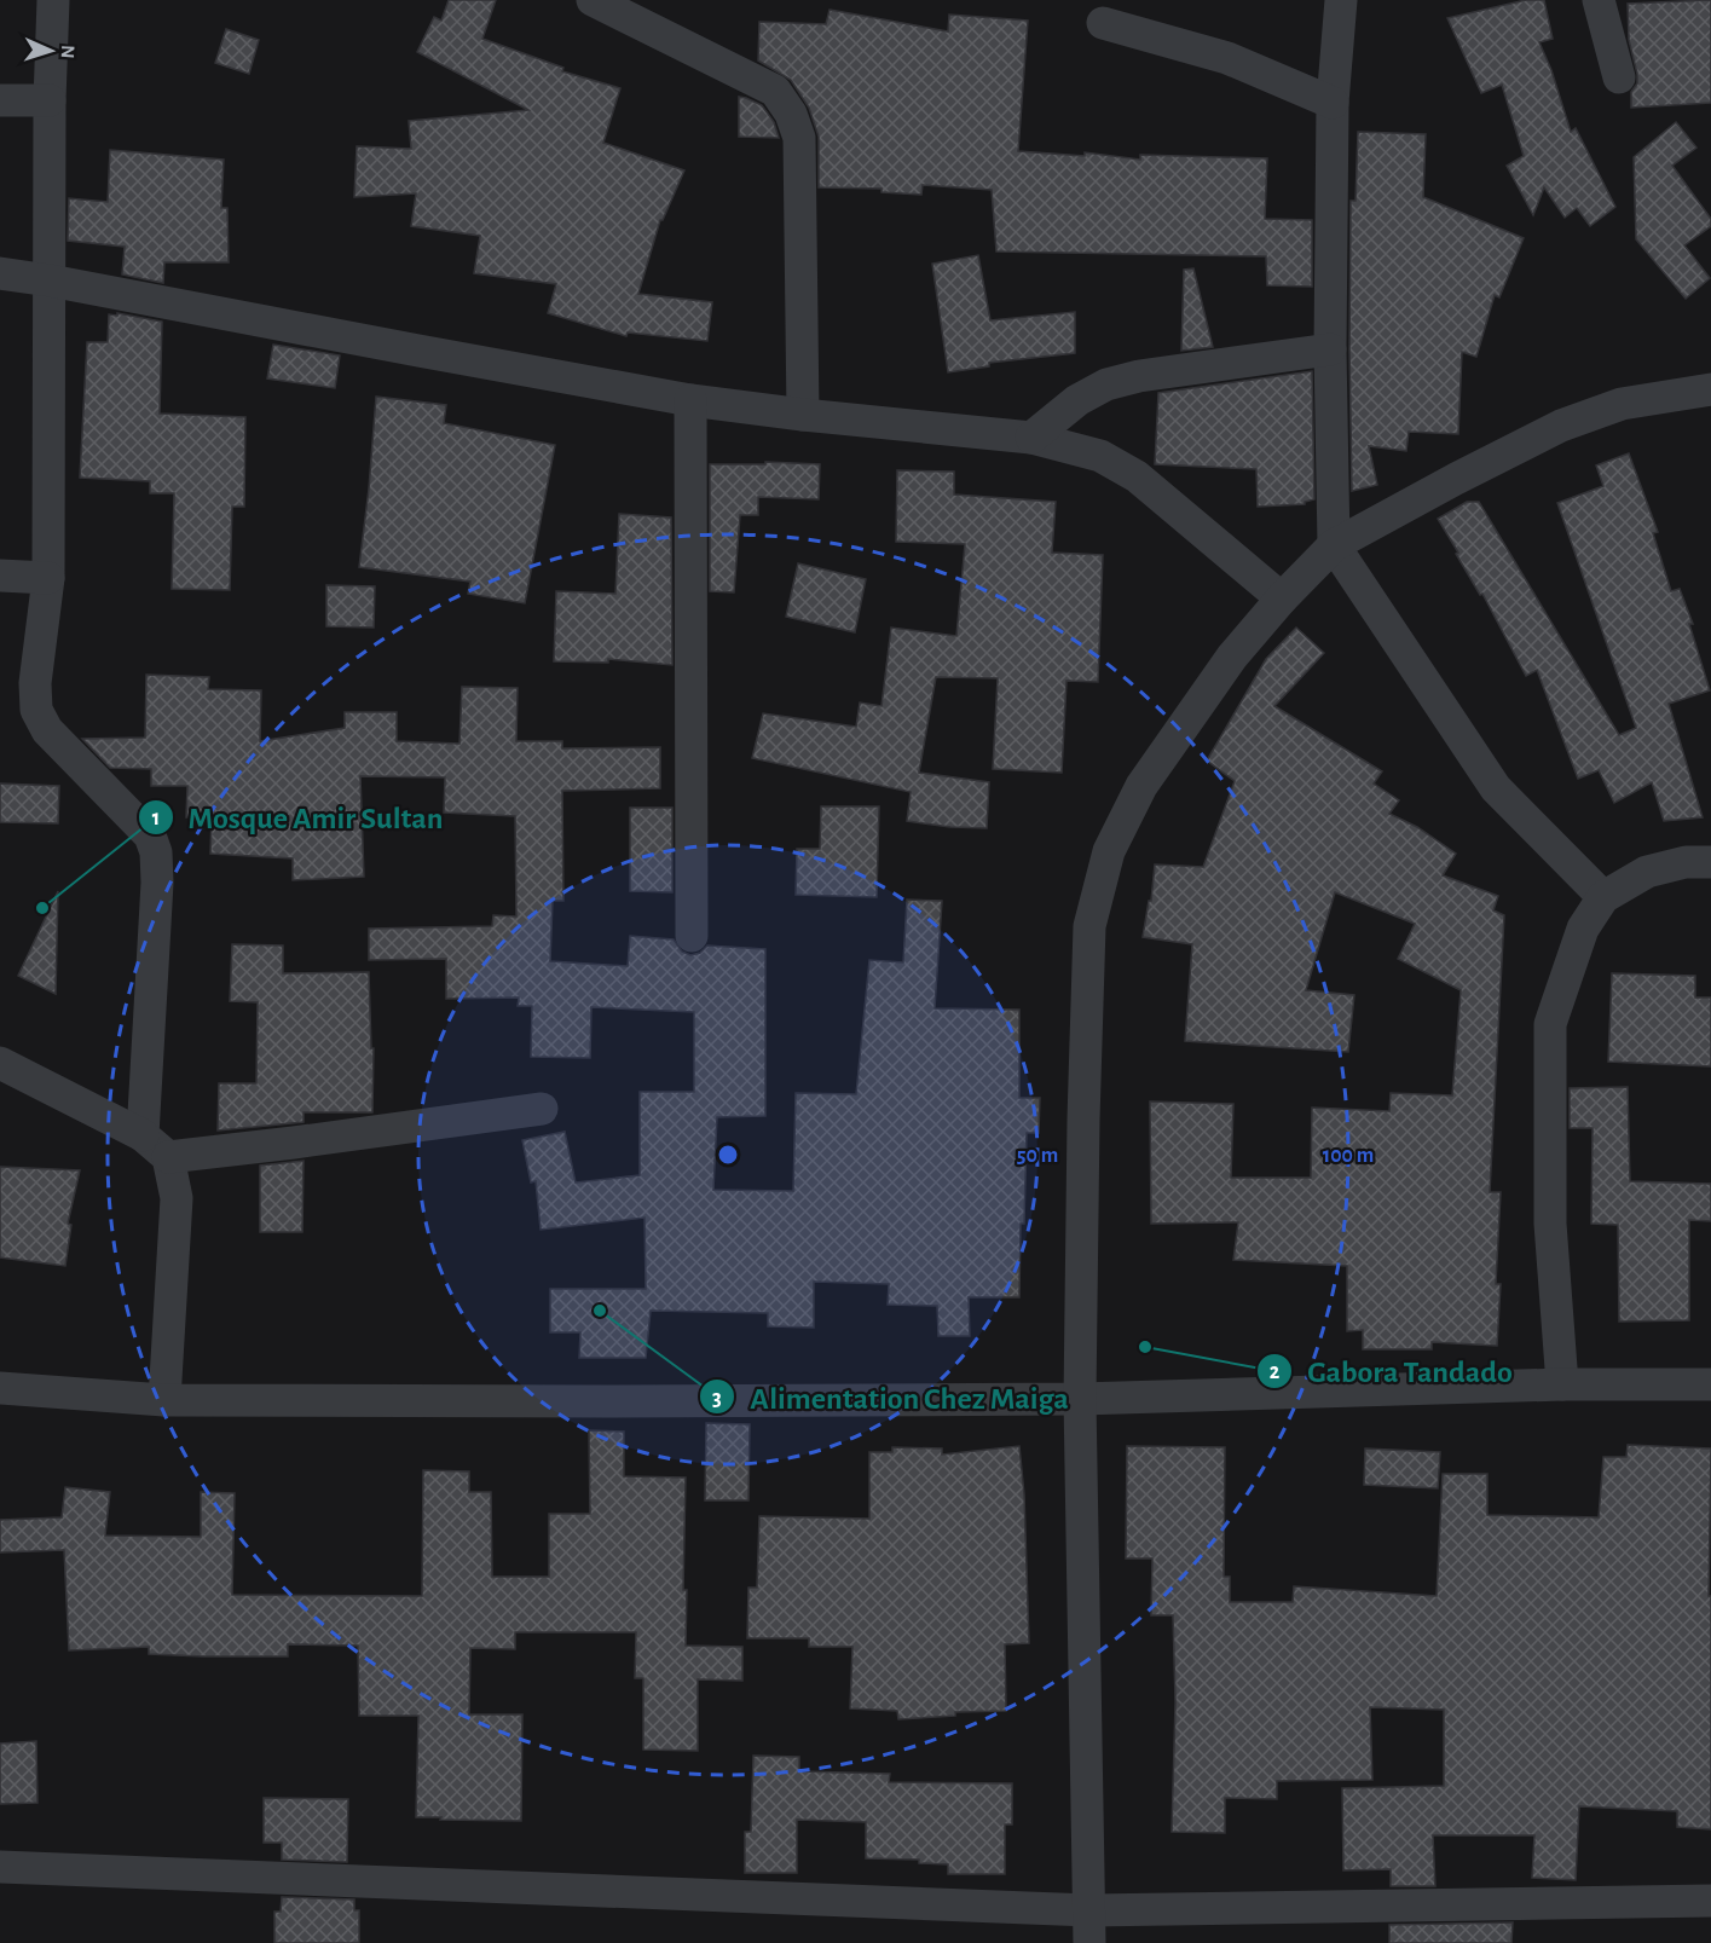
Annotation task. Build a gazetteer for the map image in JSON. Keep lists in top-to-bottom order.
{
  "places": ["Mosque Amir Sultan", "Alimentation Chez Maiga", "Gabora Tandado"],
  "north": "right",
  "rings": ["50 m", "100 m"]
}
